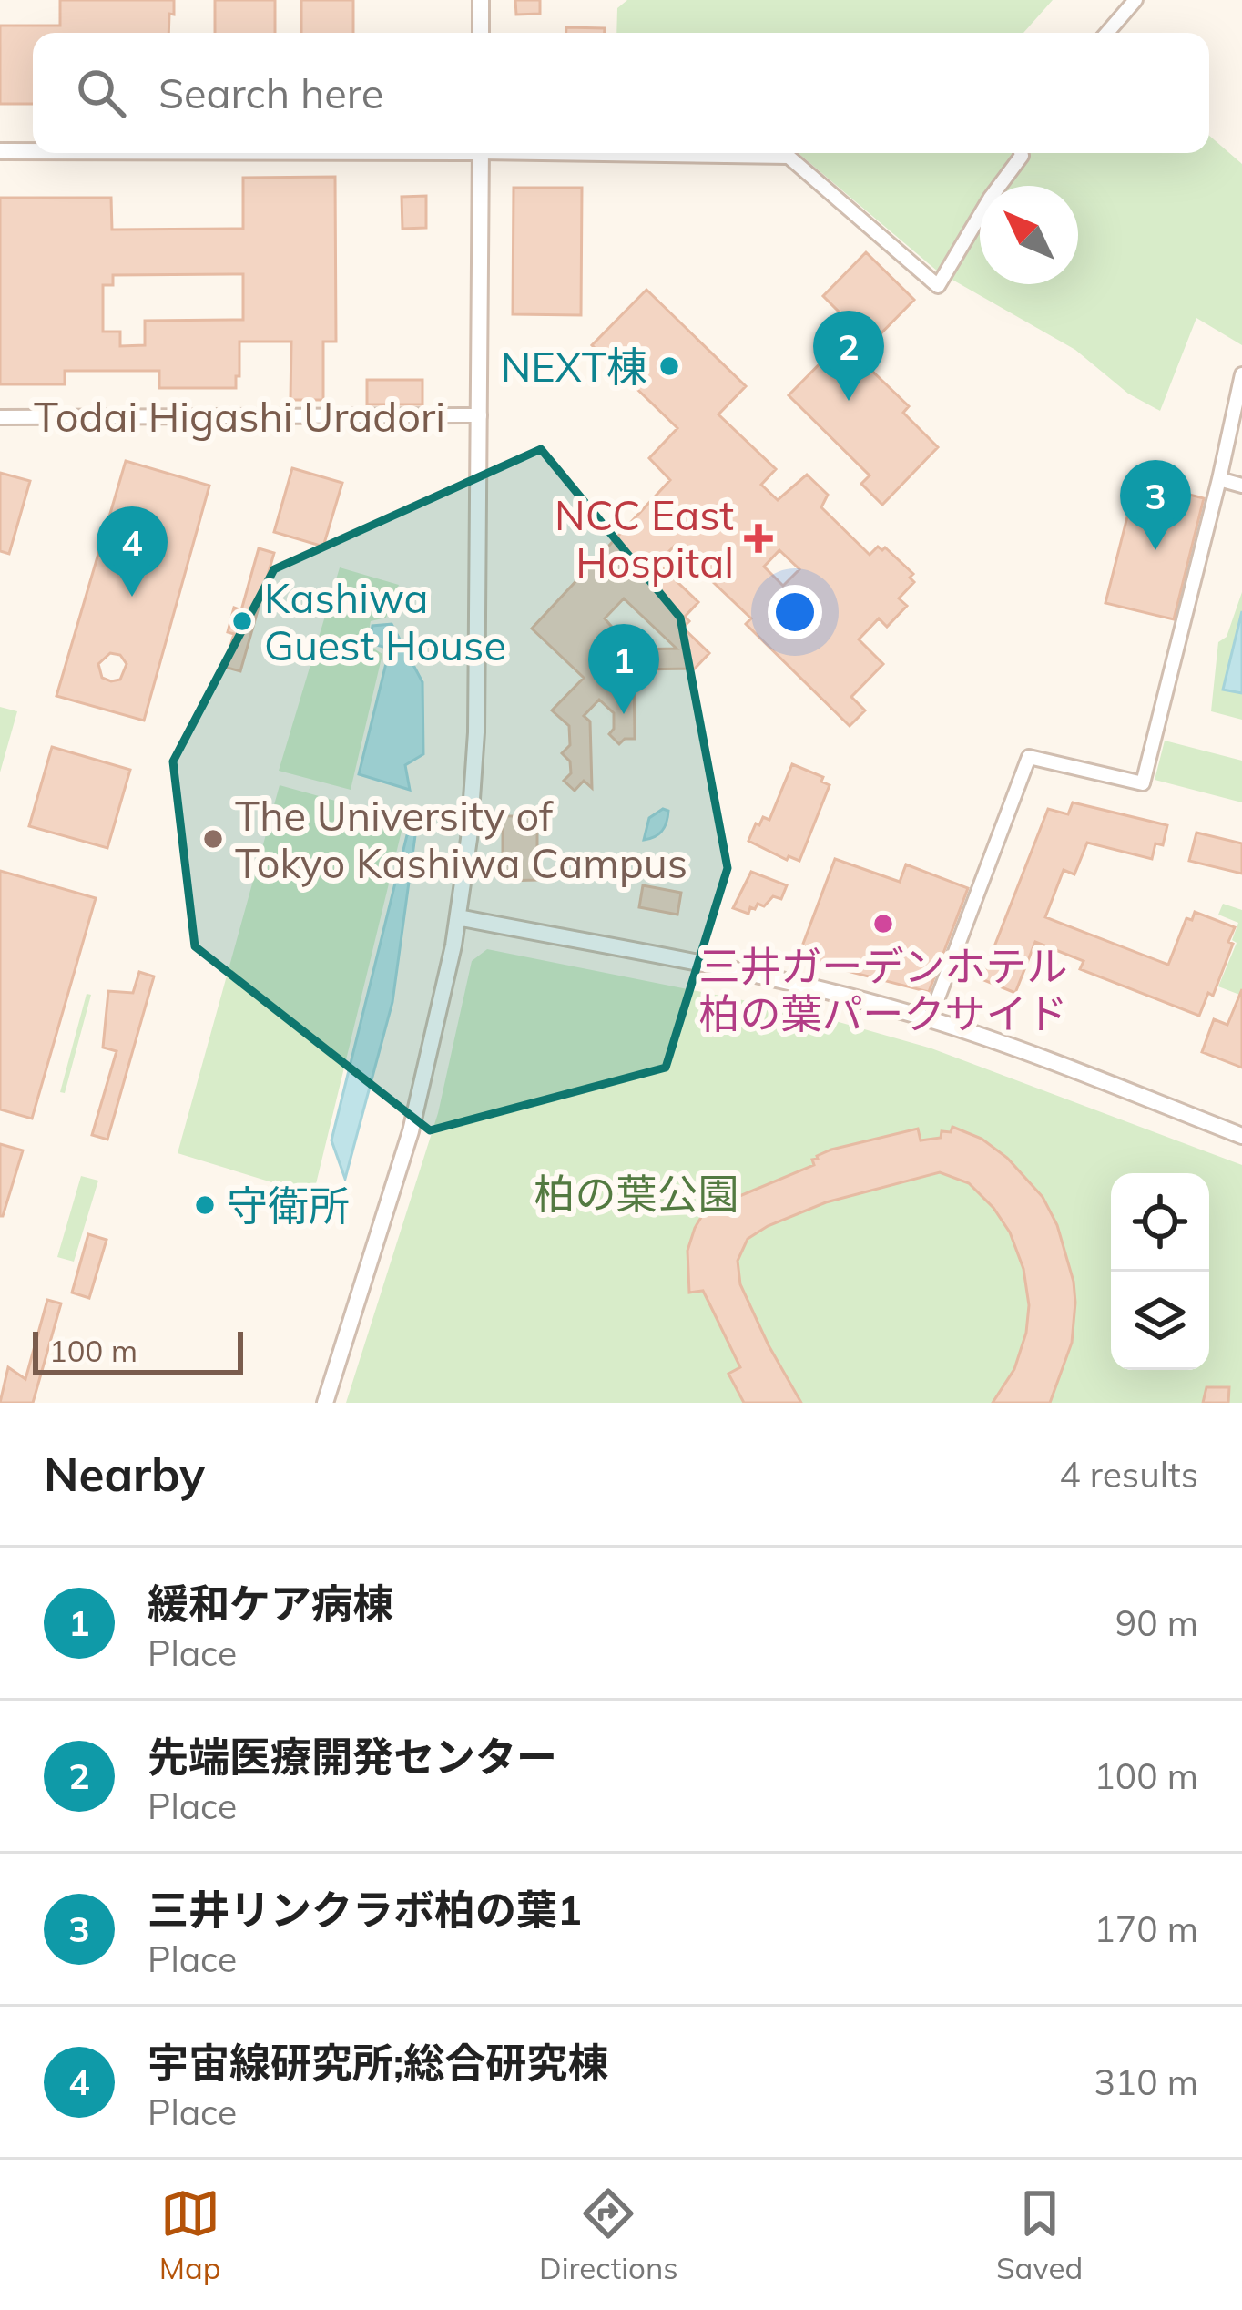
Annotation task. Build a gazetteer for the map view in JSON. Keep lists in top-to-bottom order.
{
  "streets": {
    "street": ["Todai Higashi Uradori"]
  },
  "parks": ["柏の葉公園"],
  "places": {
    "other": [
      "NEXT棟",
      "Kashiwa Guest House",
      "The University of Tokyo Kashiwa Campus",
      "三井ガーデンホテル 柏の葉パークサイド",
      "守衛所"
    ],
    "health": ["NCC East Hospital"]
  },
  "scale_bar": "100 m",
  "north": "top left",
  "page": {
    "search": "Search here",
    "pins": [
      "2",
      "3",
      "4",
      "1"
    ],
    "scale": "100 m",
    "heading": ["Nearby", "4 results"],
    "list": [
      {
        "mark": "1",
        "name": "緩和ケア病棟",
        "note": "Place",
        "value": "90 m"
      },
      {
        "mark": "2",
        "name": "先端医療開発センター",
        "note": "Place",
        "value": "100 m"
      },
      {
        "mark": "3",
        "name": "三井リンクラボ柏の葉1",
        "note": "Place",
        "value": "170 m"
      },
      {
        "mark": "4",
        "name": "宇宙線研究所;総合研究棟",
        "note": "Place",
        "value": "310 m"
      }
    ],
    "nav": ["Map", "Directions", "Saved"]
  }
}
